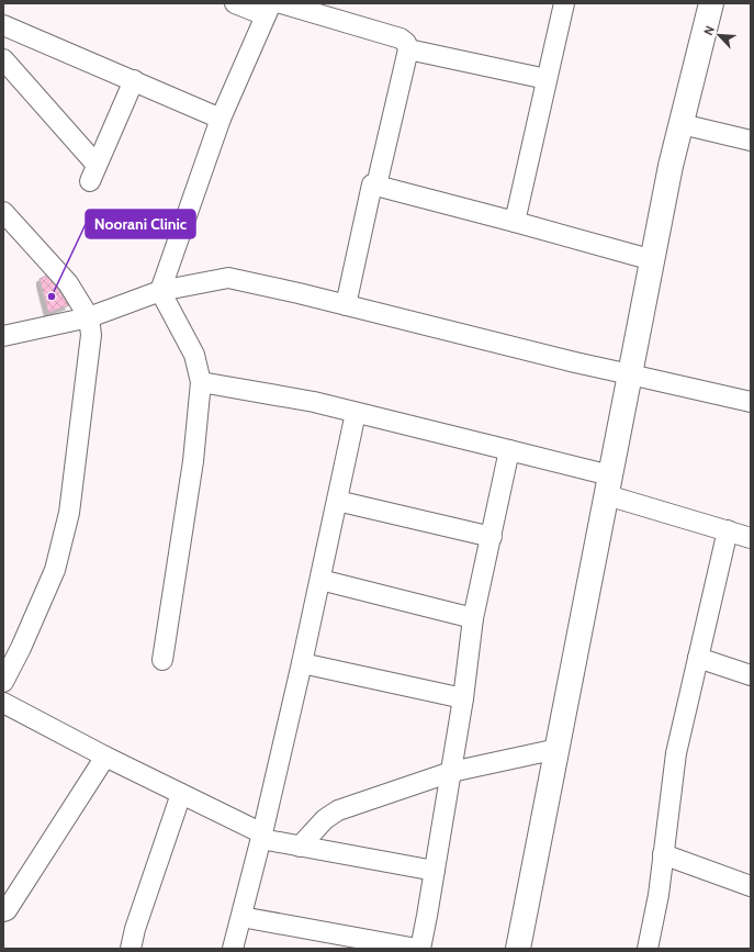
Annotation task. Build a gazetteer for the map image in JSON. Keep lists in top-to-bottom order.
{
  "places": ["Noorani Clinic"],
  "north": "top left"
}
